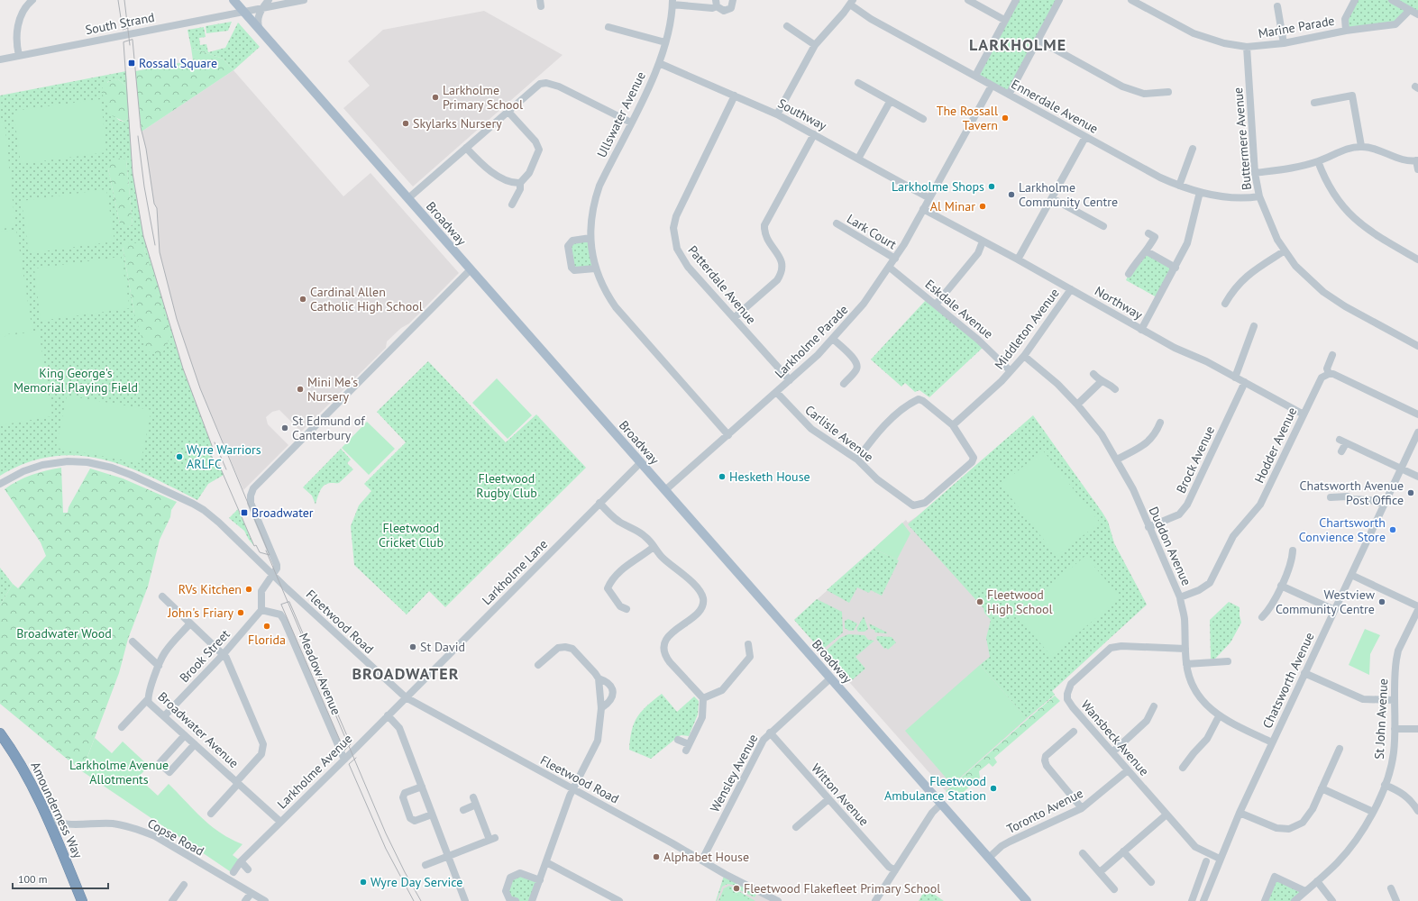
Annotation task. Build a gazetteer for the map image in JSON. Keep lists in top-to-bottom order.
{
  "streets": {
    "highway": ["Amounderness Way"],
    "main road": ["Broadway"],
    "street": [
      "South Strand",
      "Marine Parade",
      "Ennerdale Avenue",
      "Ullswater Avenue",
      "Southway",
      "Buttermere Avenue",
      "Lark Court",
      "Patterdale Avenue",
      "Northway",
      "Eskdale Avenue",
      "Middleton Avenue",
      "Larkholme Parade",
      "Carlisle Avenue",
      "Hodder Avenue",
      "Brock Avenue",
      "Duddon Avenue",
      "Larkholme Lane",
      "Fleetwood Road",
      "Brook Street",
      "Meadow Avenue",
      "Chatsworth Avenue",
      "St John Avenue",
      "Broadwater Avenue",
      "Wansbeck Avenue",
      "Larkholme Avenue",
      "Wensley Avenue",
      "Witton Avenue",
      "Toronto Avenue",
      "Copse Road"
    ]
  },
  "crossings": [
    ["South Strand", "Broadway"],
    ["Marine Parade", "Buttermere Avenue"],
    ["Ennerdale Avenue", "Buttermere Avenue"],
    ["Ennerdale Avenue", "Larkholme Parade"],
    ["Ullswater Avenue", "Southway"],
    ["Ullswater Avenue", "Larkholme Parade"],
    ["Southway", "Patterdale Avenue"],
    ["Southway", "Larkholme Parade"],
    ["Broadway", "Larkholme Parade"],
    ["Broadway", "Larkholme Lane"],
    ["Broadway", "Wensley Avenue"],
    ["Broadway", "Toronto Avenue"],
    ["Lark Court", "Larkholme Parade"],
    ["Patterdale Avenue", "Larkholme Parade"],
    ["Northway", "Middleton Avenue"],
    ["Northway", "Larkholme Parade"],
    ["Northway", "Hodder Avenue"],
    ["Northway", "Brock Avenue"],
    ["Eskdale Avenue", "Middleton Avenue"],
    ["Eskdale Avenue", "Larkholme Parade"],
    ["Middleton Avenue", "Carlisle Avenue"],
    ["Middleton Avenue", "Duddon Avenue"],
    ["Larkholme Parade", "Carlisle Avenue"],
    ["Hodder Avenue", "Duddon Avenue"],
    ["Brock Avenue", "Duddon Avenue"],
    ["Duddon Avenue", "Chatsworth Avenue"],
    ["Duddon Avenue", "Wansbeck Avenue"],
    ["Larkholme Lane", "Fleetwood Road"],
    ["Larkholme Lane", "Larkholme Avenue"],
    ["Fleetwood Road", "Larkholme Avenue"],
    ["Fleetwood Road", "Wensley Avenue"],
    ["Brook Street", "Meadow Avenue"],
    ["Brook Street", "Broadwater Avenue"],
    ["Meadow Avenue", "Larkholme Avenue"],
    ["Chatsworth Avenue", "Wansbeck Avenue"],
    ["Broadwater Avenue", "Larkholme Avenue"],
    ["Wansbeck Avenue", "Toronto Avenue"],
    ["Wensley Avenue", "Witton Avenue"],
    ["Amounderness Way", "Copse Road"]
  ],
  "districts": ["LARKHOLME", "BROADWATER"],
  "parks": [
    "King George's Memorial Playing Field",
    "Fleetwood Rugby Club",
    "Fleetwood Cricket Club",
    "Broadwater Wood",
    "Larkholme Avenue Allotments"
  ],
  "places": {
    "transit": ["Rossall Square", "Broadwater"],
    "other": [
      "Larkholme Primary School",
      "The Rossall Tavern",
      "Skylarks Nursery",
      "Larkholme Shops",
      "Larkholme Community Centre",
      "Al Minar",
      "Cardinal Allen Catholic High School",
      "Mini Me's Nursery",
      "St Edmund of Canterbury",
      "Wyre Warriors ARLFC",
      "Hesketh House",
      "Chatsworth Avenue Post Office",
      "Chartsworth Convience Store",
      "RVs Kitchen",
      "Fleetwood High School",
      "Westview Community Centre",
      "John's Friary",
      "Florida",
      "St David",
      "Fleetwood Ambulance Station",
      "Alphabet House",
      "Wyre Day Service",
      "Fleetwood Flakefleet Primary School"
    ]
  },
  "scale_bar": "100 m"
}
